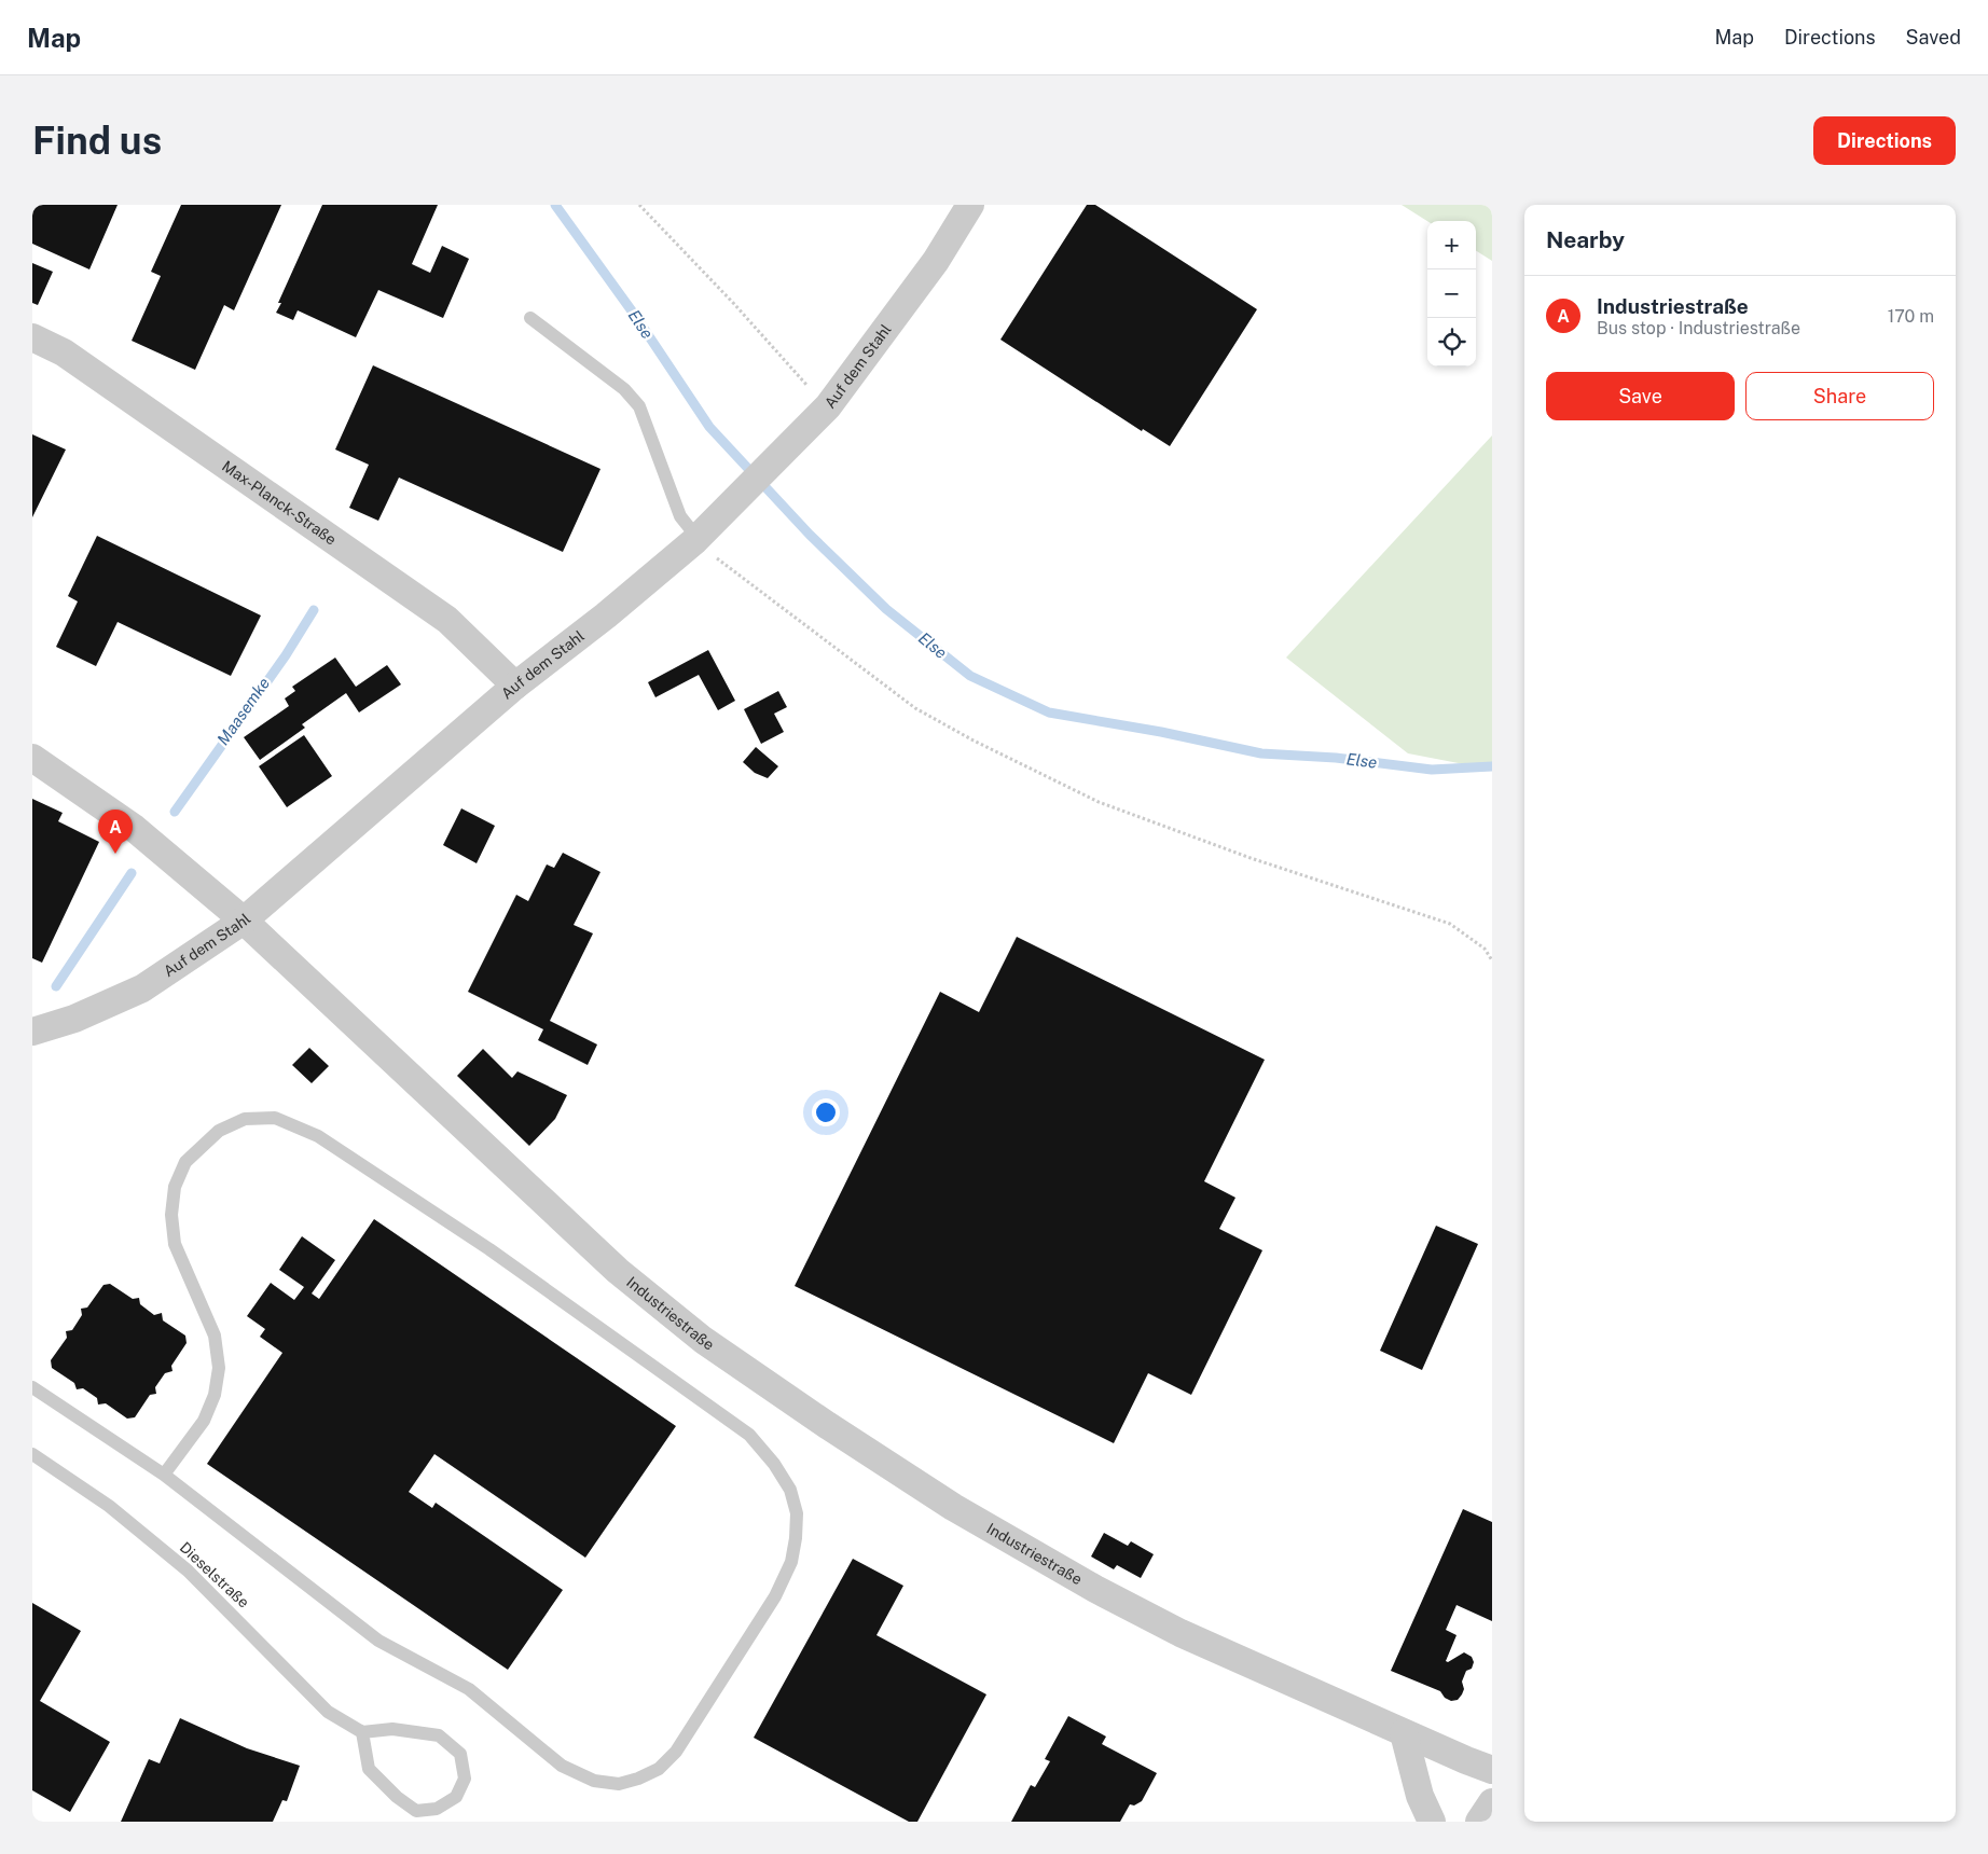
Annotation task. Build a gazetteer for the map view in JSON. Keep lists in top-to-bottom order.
{
  "streets": {
    "street": ["Auf dem Stahl", "Max-Planck-Straße", "Industriestraße"],
    "lane": ["Dieselstraße"]
  },
  "crossings": [
    ["Auf dem Stahl", "Max-Planck-Straße"],
    ["Auf dem Stahl", "Industriestraße"]
  ],
  "water": ["Else", "Maasemke"],
  "page": {
    "header": "Map",
    "nav": ["Map", "Directions", "Saved"],
    "buttons": [
      "Directions",
      ["Save", "Share"]
    ],
    "title": "Find us",
    "heading": "Nearby",
    "map_buttons": ["+", "−"],
    "list": [
      {
        "mark": "A",
        "name": "Industriestraße",
        "note": "Bus stop · Industriestraße",
        "value": "170 m"
      }
    ],
    "pins": "A"
  }
}
